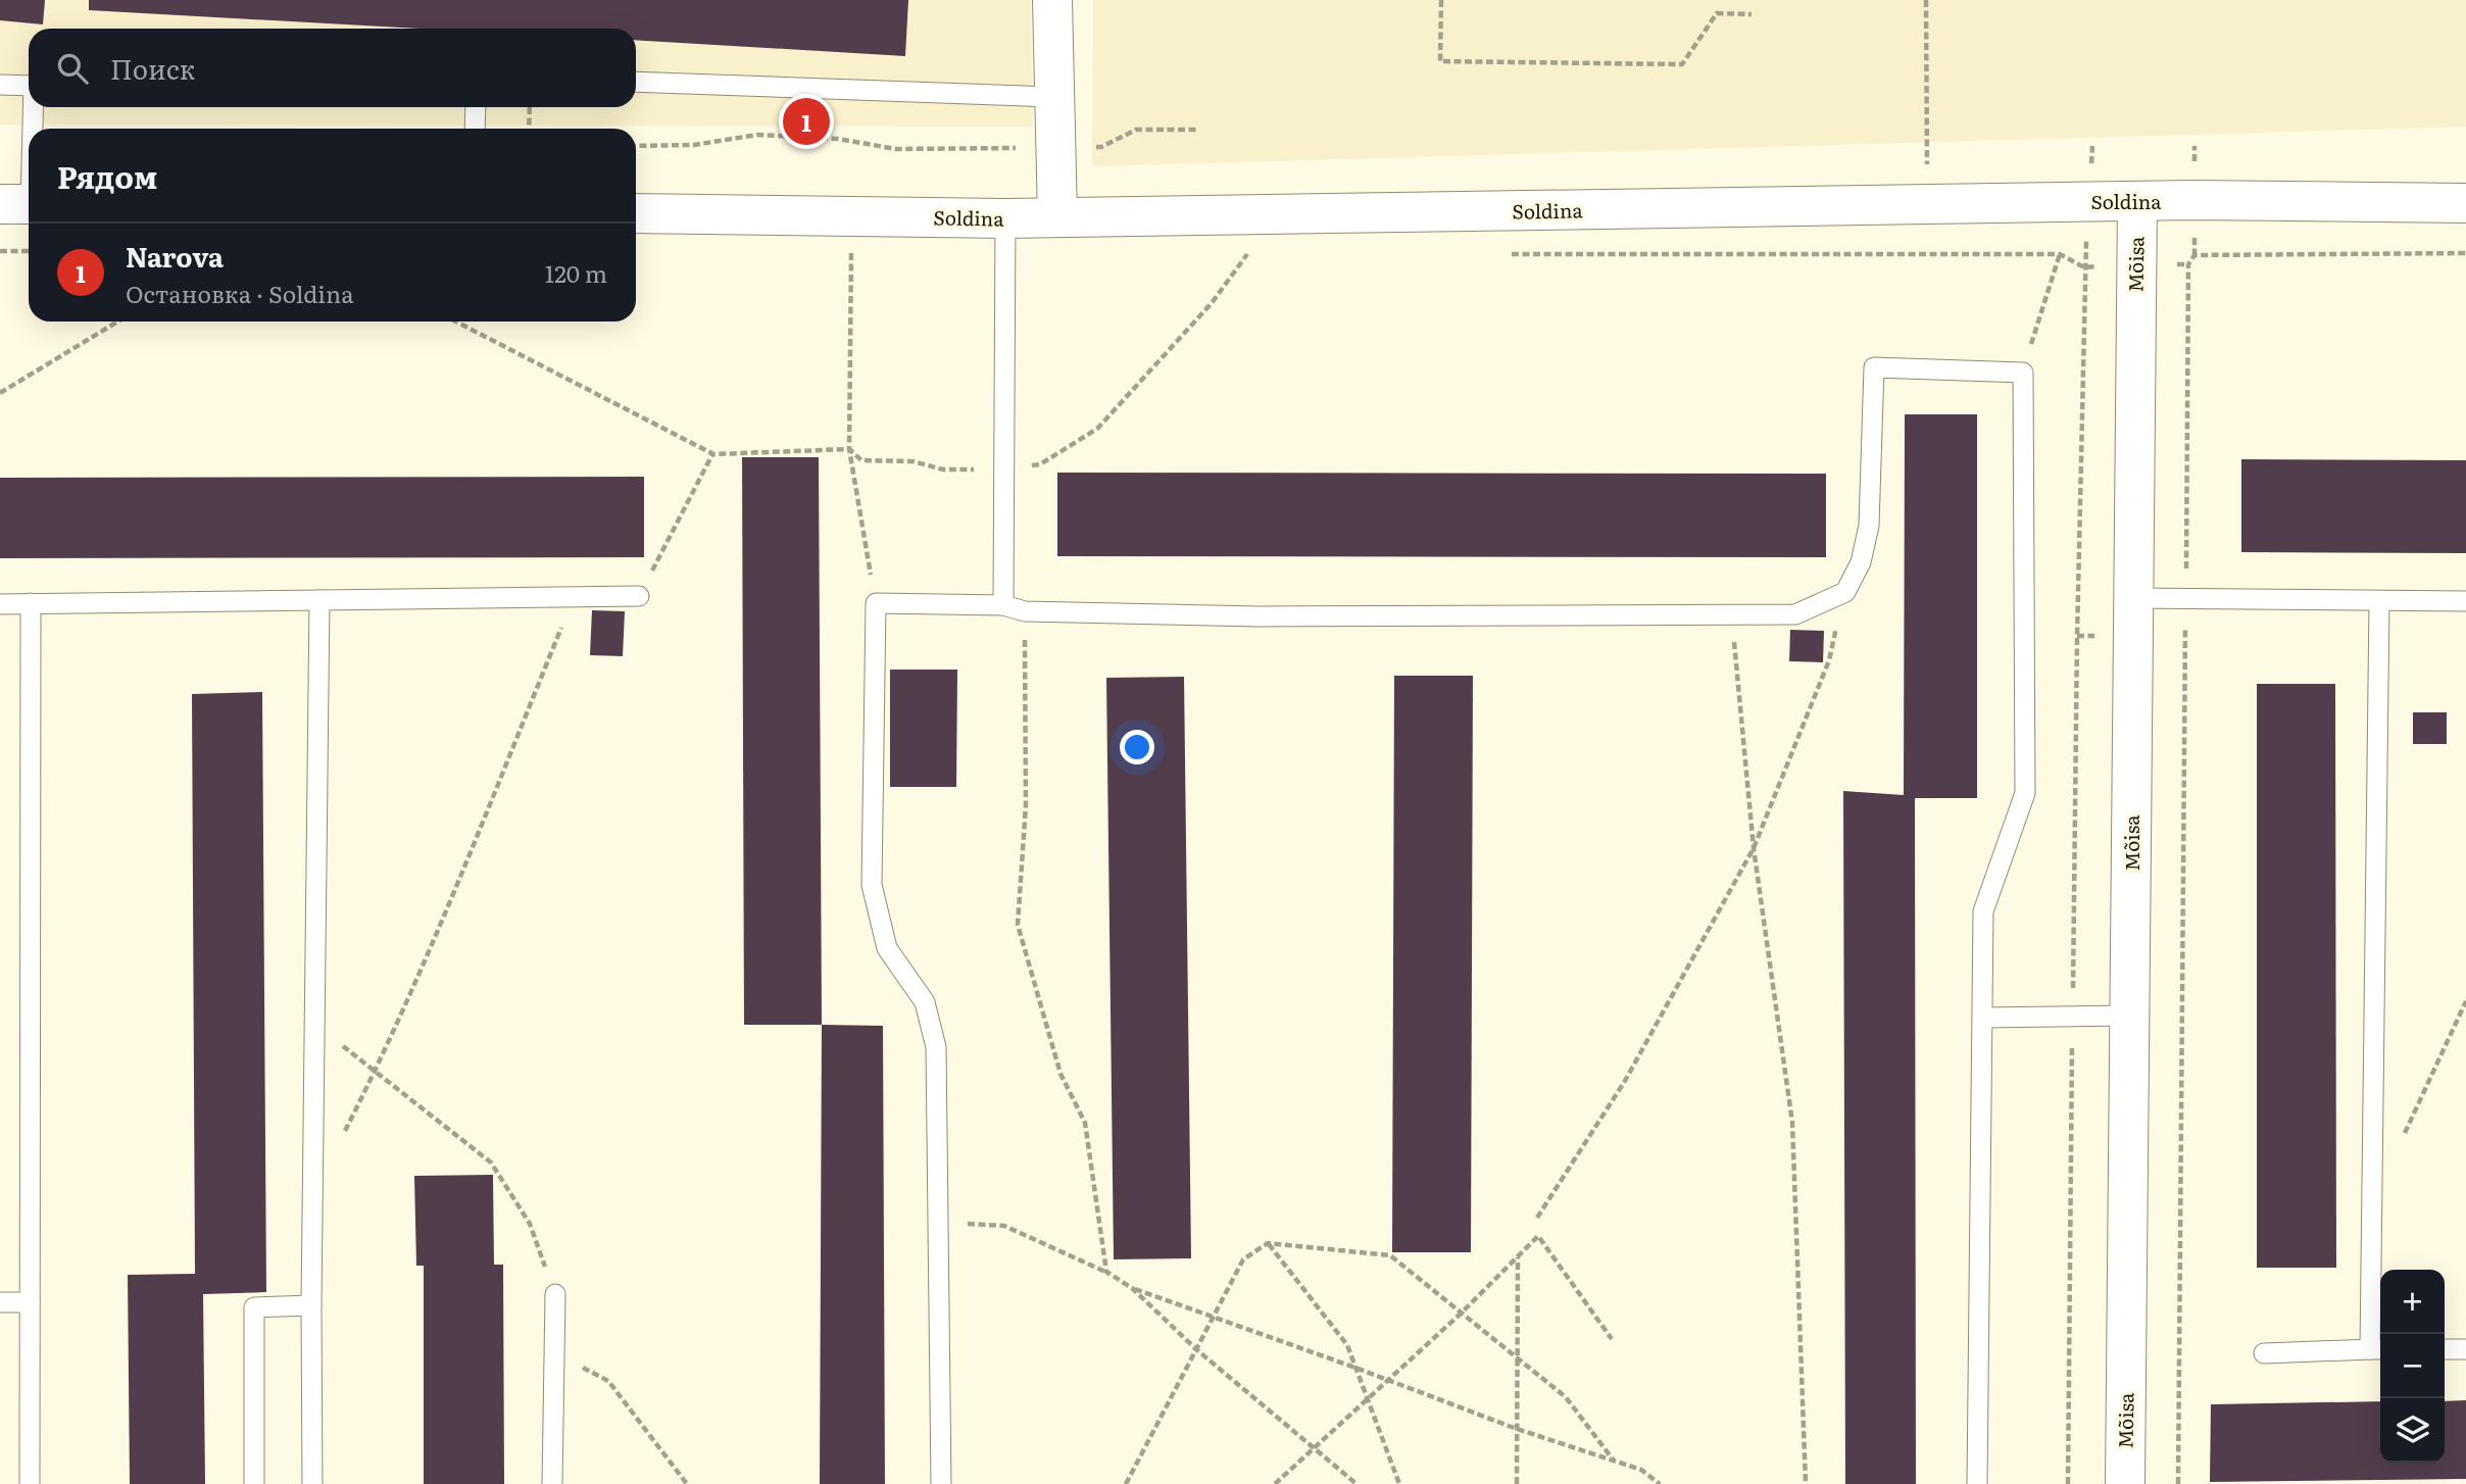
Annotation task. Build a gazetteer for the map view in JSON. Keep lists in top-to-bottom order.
{
  "streets": {
    "street": ["Soldina", "Mõisa"]
  },
  "crossings": [
    ["Soldina", "Mõisa"]
  ],
  "page": {
    "search": "Поиск",
    "pins": "1",
    "heading": "Рядом",
    "list": [
      {
        "mark": "1",
        "name": "Narova",
        "note": "Остановка · Soldina",
        "value": "120 m"
      }
    ],
    "map_buttons": ["+", "−"]
  }
}
